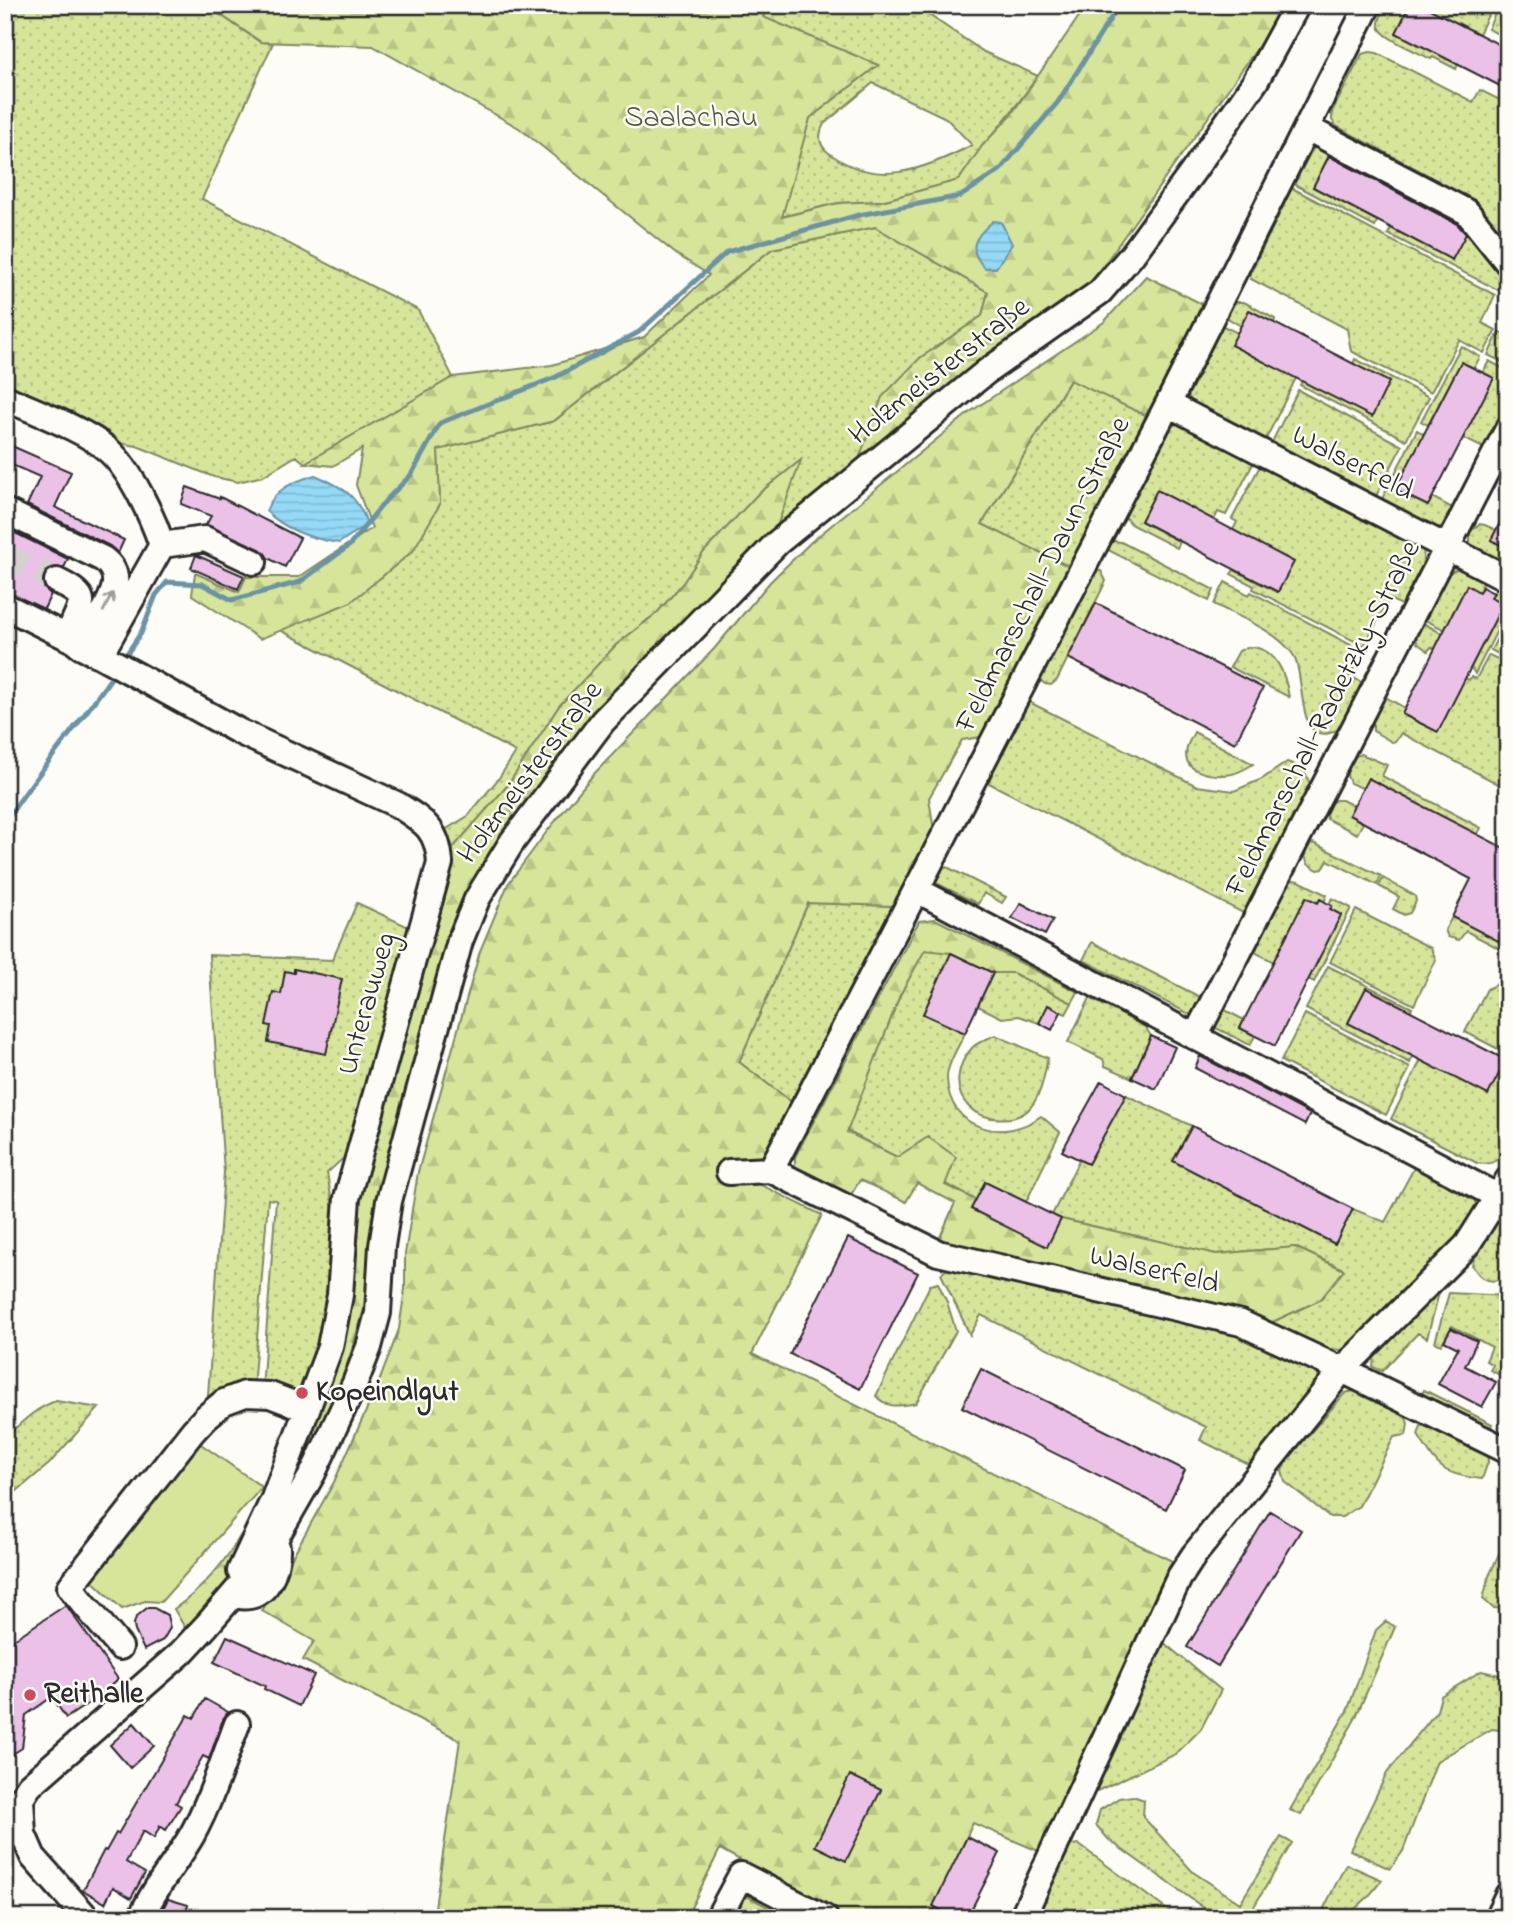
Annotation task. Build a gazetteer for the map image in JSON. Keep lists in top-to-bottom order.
{
  "streets": {
    "street": [
      "Holzmeisterstraße",
      "Walserfeld",
      "Feldmarschall-Daun-Straße",
      "Feldmarschall-Radetzky-Straße",
      "Unterauweg"
    ]
  },
  "crossings": [
    ["Holzmeisterstraße", "Unterauweg"],
    ["Walserfeld", "Feldmarschall-Daun-Straße"],
    ["Walserfeld", "Feldmarschall-Radetzky-Straße"]
  ],
  "parks": ["Saalachau"],
  "places": ["Kopeindlgut", "Reithalle"]
}
